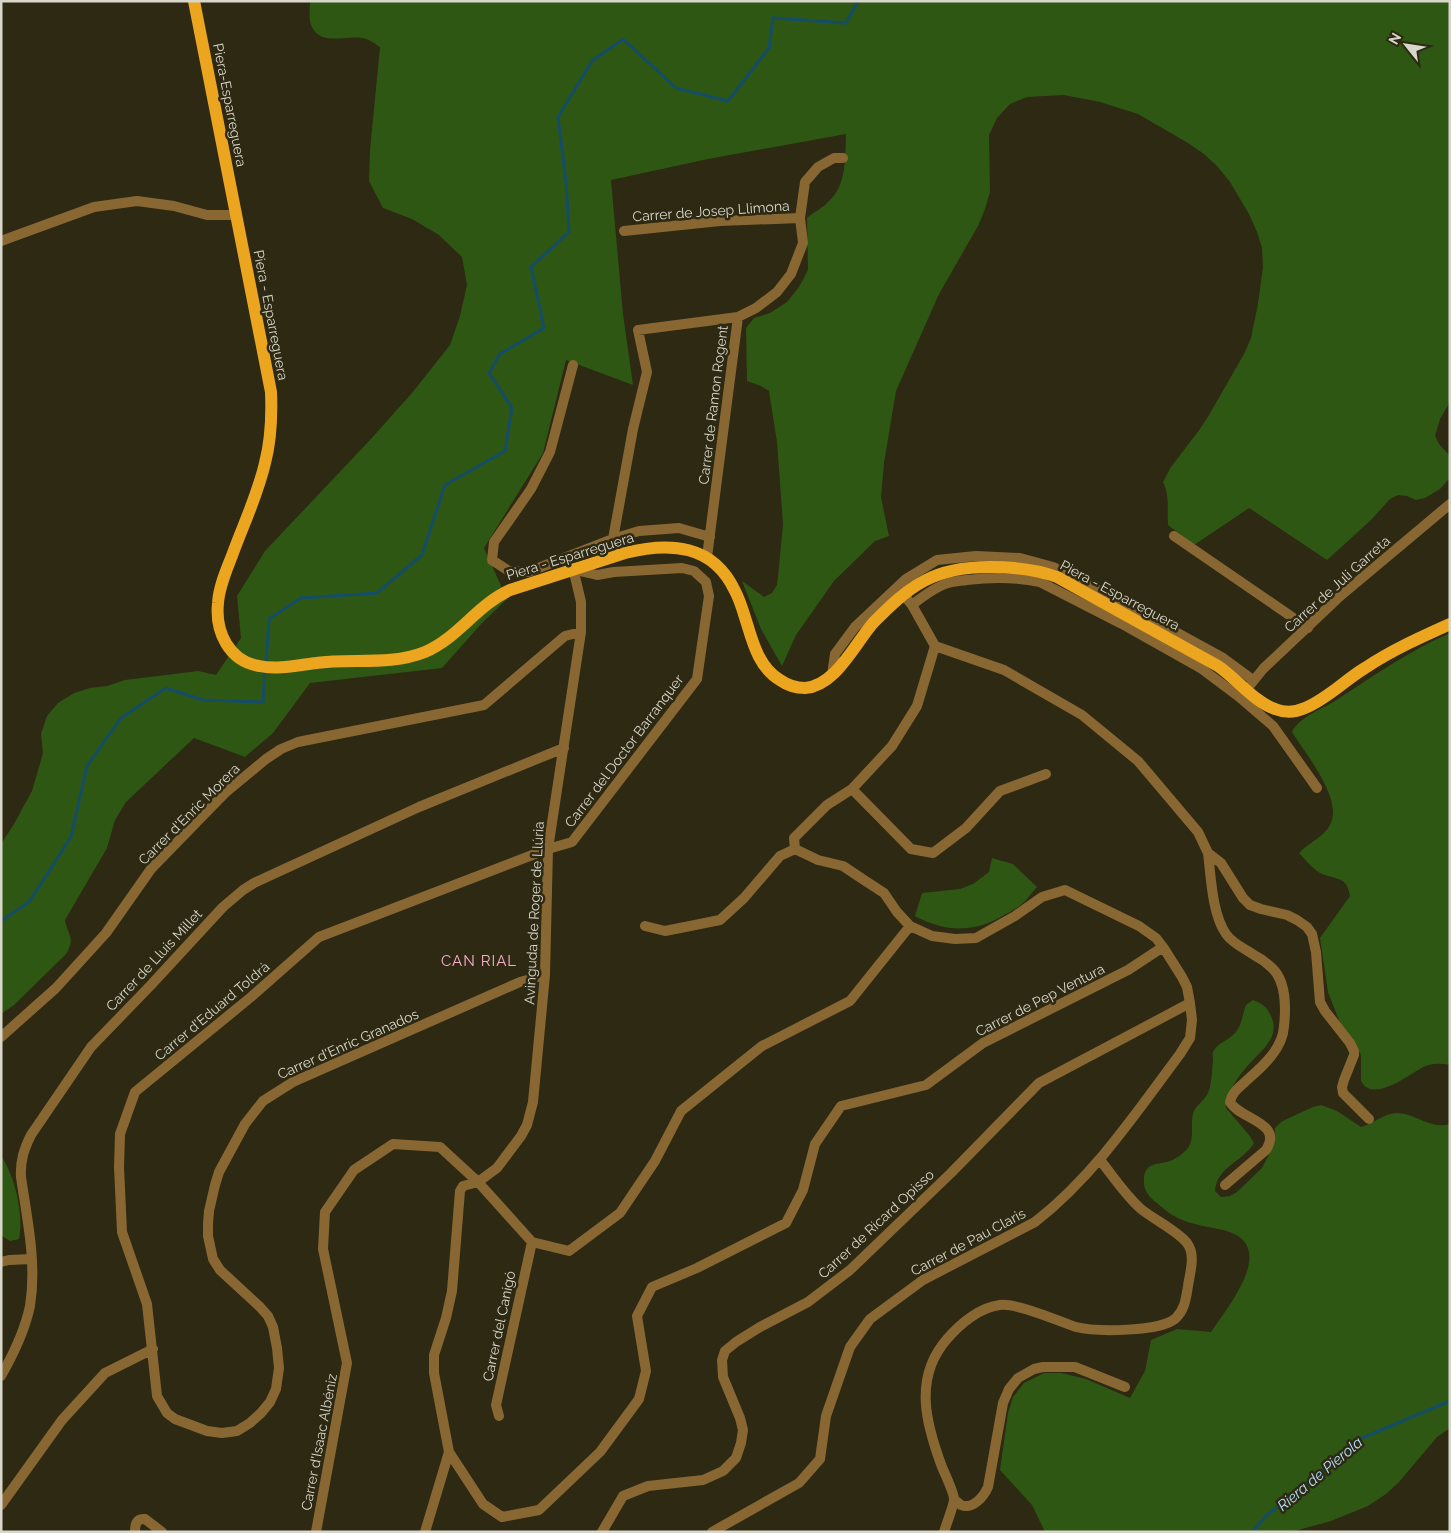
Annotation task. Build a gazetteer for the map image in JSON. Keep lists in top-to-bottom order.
{
  "streets": {
    "main road": ["Piera-Esparreguera", "Piera - Esparreguera"],
    "street": [
      "Carrer de Josep Llimona",
      "Carrer de Ramon Rogent",
      "Carrer de Juli Garreta",
      "Carrer del Doctor Barranquer",
      "Carrer d'Enric Morera",
      "Avinguda de Roger de Llúria",
      "Carrer de Lluis Millet",
      "Carrer de Pep Ventura",
      "Carrer d'Eduard Toldrà",
      "Carrer d'Enric Granados",
      "Carrer de Ricard Opisso",
      "Carrer de Pau Claris",
      "Carrer del Canigó",
      "Carrer d'Isaac Albéniz"
    ]
  },
  "crossings": [
    ["Piera-Esparreguera", "Piera - Esparreguera"],
    ["Carrer de Josep Llimona", "Carrer de Ramon Rogent"],
    ["Piera - Esparreguera", "Carrer de Ramon Rogent"],
    ["Piera - Esparreguera", "Carrer de Juli Garreta"],
    ["Piera - Esparreguera", "Carrer del Doctor Barranquer"],
    ["Piera - Esparreguera", "Avinguda de Roger de Llúria"],
    ["Carrer del Doctor Barranquer", "Avinguda de Roger de Llúria"],
    ["Carrer del Doctor Barranquer", "Carrer d'Eduard Toldrà"],
    ["Carrer d'Enric Morera", "Avinguda de Roger de Llúria"],
    ["Avinguda de Roger de Llúria", "Carrer de Lluis Millet"],
    ["Avinguda de Roger de Llúria", "Carrer de Pep Ventura"],
    ["Avinguda de Roger de Llúria", "Carrer d'Eduard Toldrà"],
    ["Avinguda de Roger de Llúria", "Carrer d'Enric Granados"],
    ["Avinguda de Roger de Llúria", "Carrer d'Isaac Albéniz"],
    ["Carrer de Pep Ventura", "Carrer de Pau Claris"],
    ["Carrer de Pep Ventura", "Carrer d'Isaac Albéniz"],
    ["Carrer d'Eduard Toldrà", "Carrer d'Enric Granados"],
    ["Carrer de Ricard Opisso", "Carrer de Pau Claris"],
    ["Carrer del Canigó", "Carrer d'Isaac Albéniz"]
  ],
  "districts": ["CAN RIAL"],
  "water": ["Riera de Pierola"],
  "north": "top left"
}
